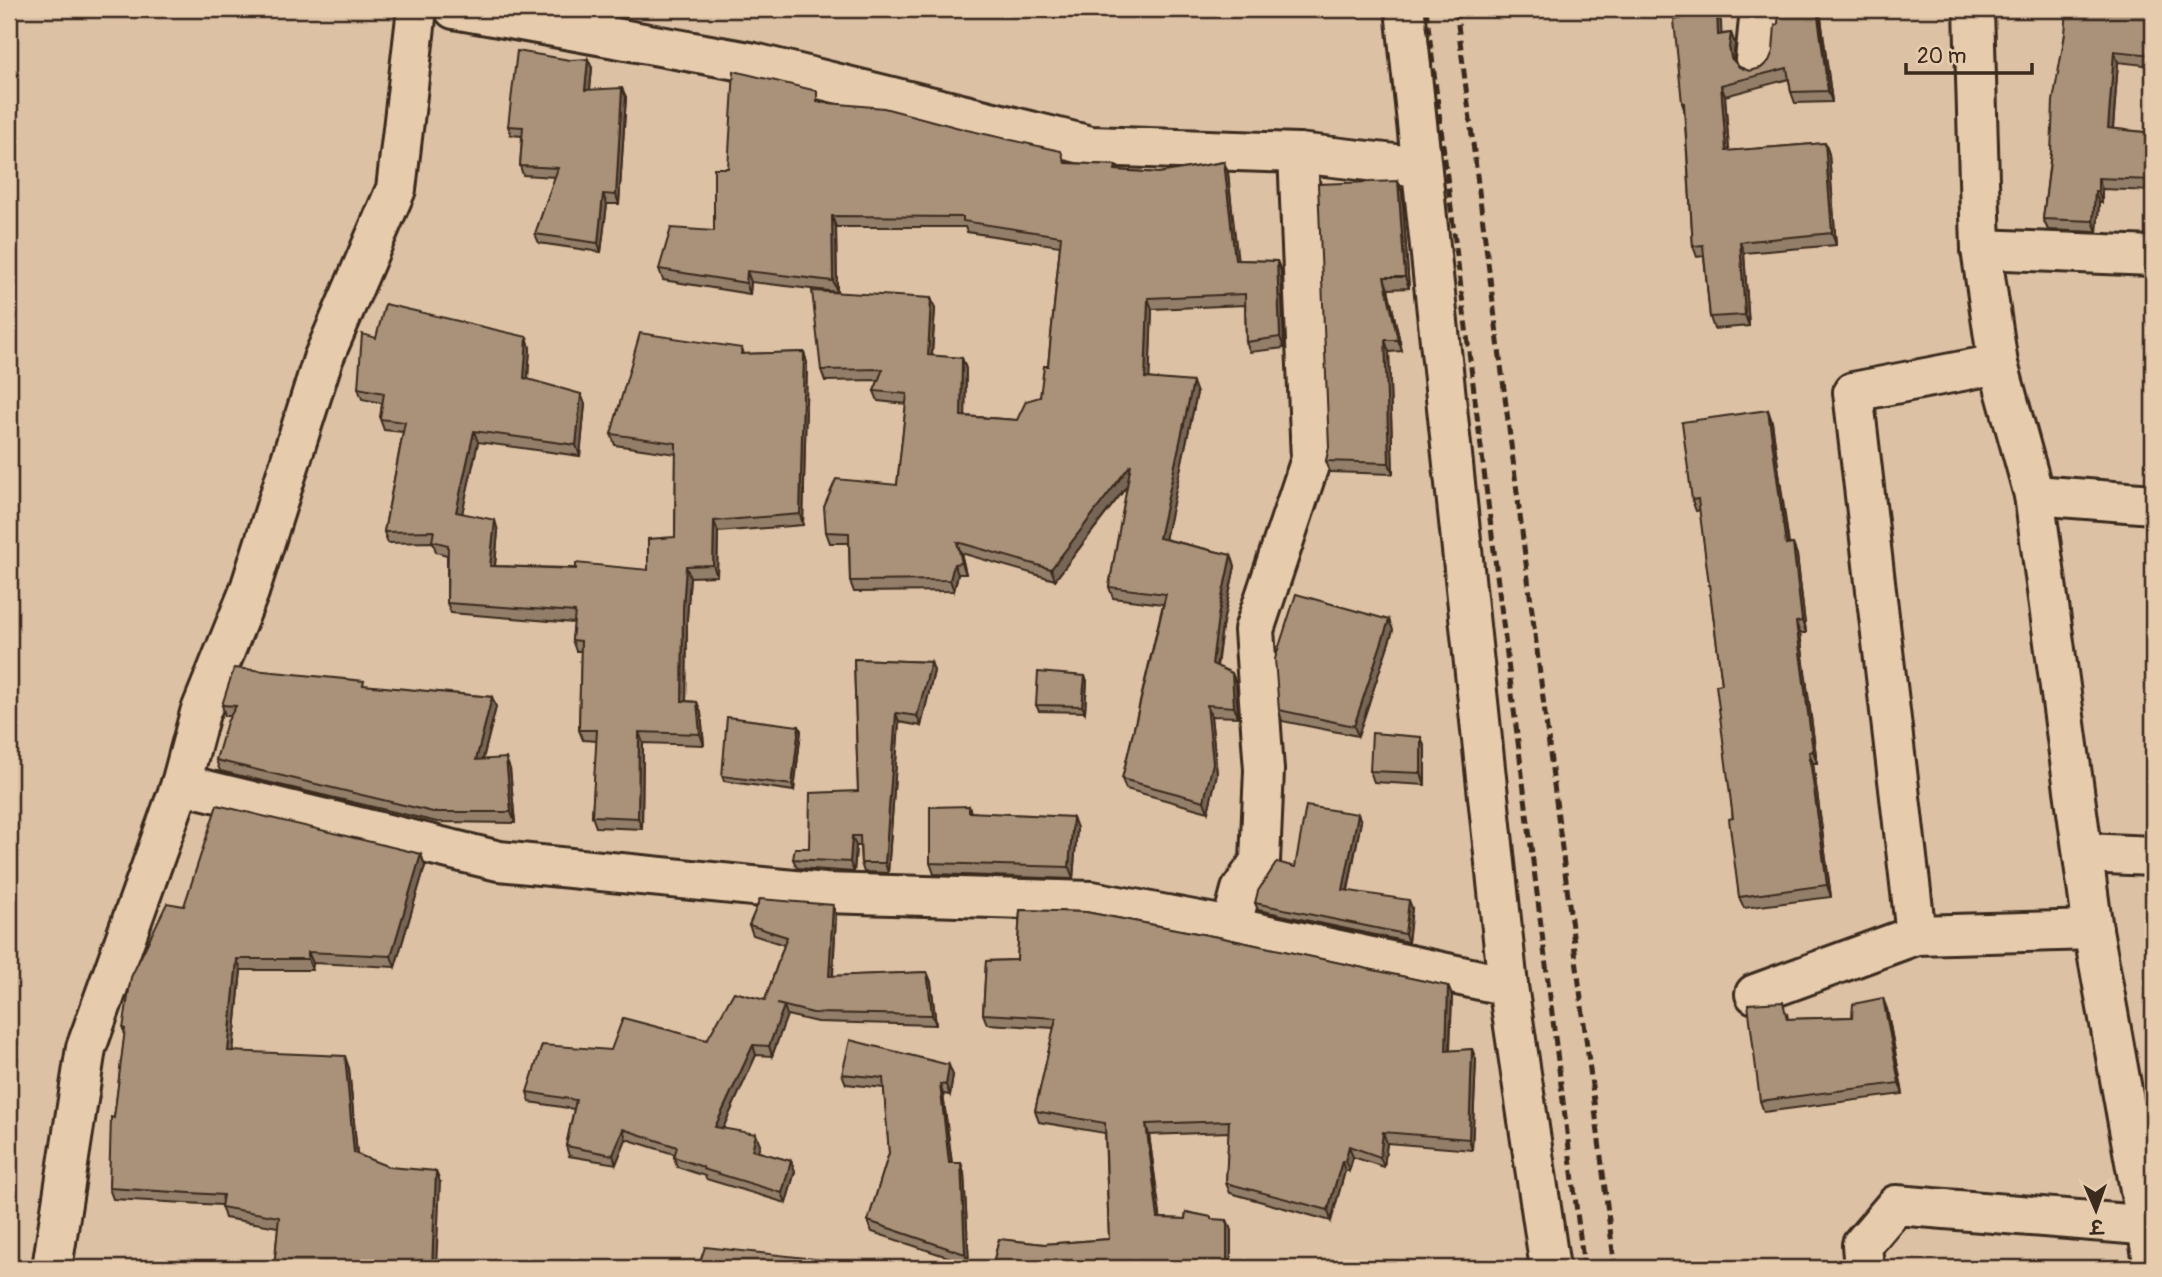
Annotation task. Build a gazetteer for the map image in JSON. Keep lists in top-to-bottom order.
{
  "scale_bar": "20 m",
  "north": "bottom"
}
